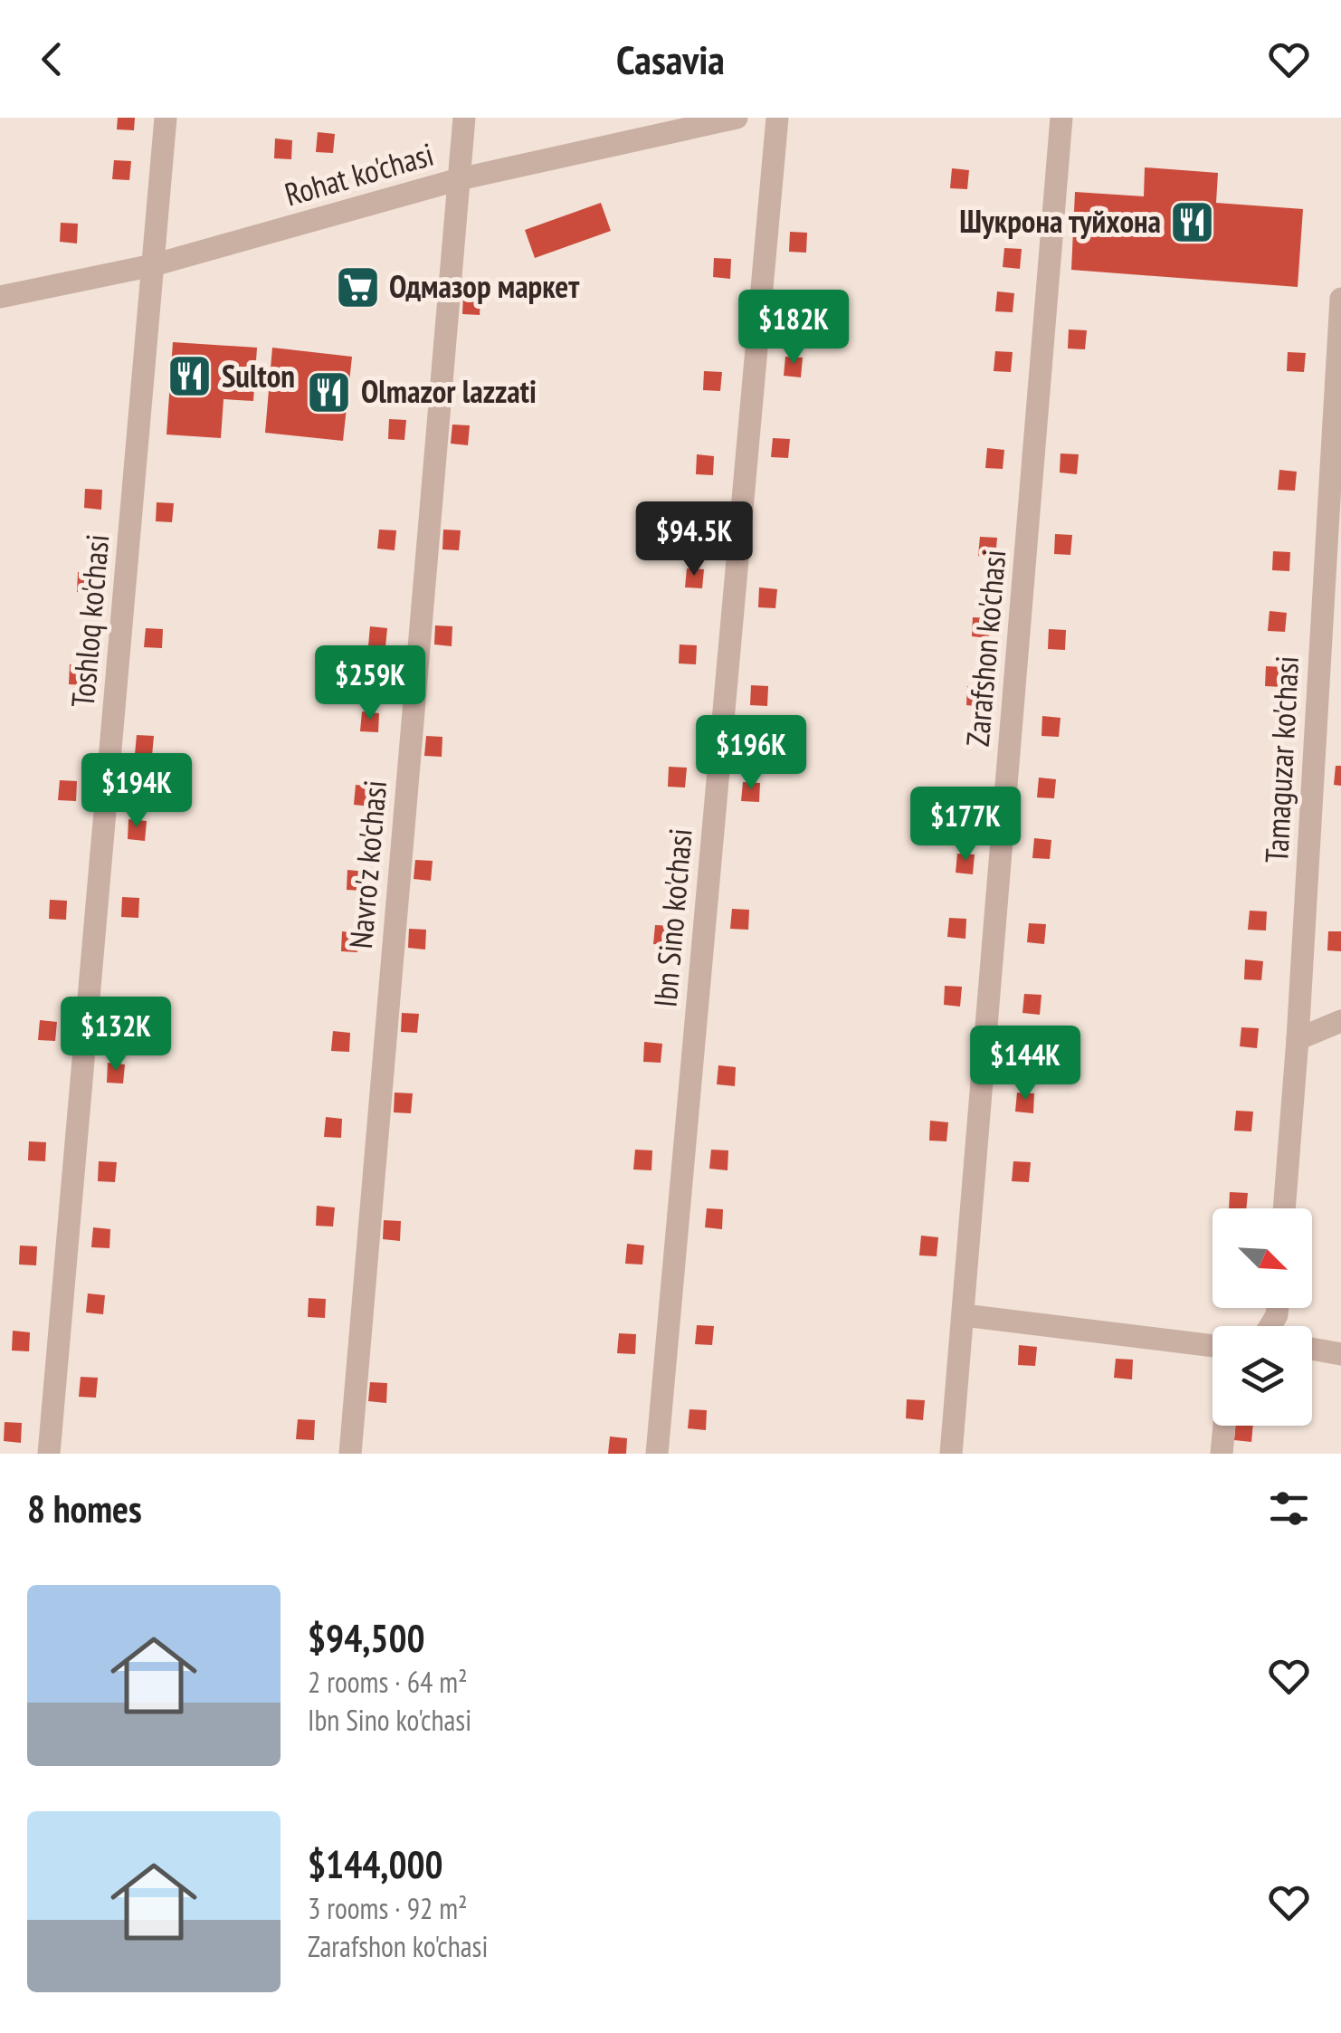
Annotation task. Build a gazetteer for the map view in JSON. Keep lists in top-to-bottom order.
{
  "streets": {
    "street": [
      "Rohat ko'chasi",
      "Toshloq ko'chasi",
      "Zarafshon ko'chasi",
      "Tamaguzar ko'chasi",
      "Navro'z ko'chasi",
      "Ibn Sino ko'chasi"
    ]
  },
  "crossings": [
    ["Rohat ko'chasi", "Toshloq ko'chasi"],
    ["Rohat ko'chasi", "Navro'z ko'chasi"]
  ],
  "places": {
    "restaurant": ["Шукрона туйхона", "Sulton", "Olmazor lazzati"],
    "supermarket": ["Одмазор маркет"]
  },
  "north": "bottom right",
  "page": {
    "header": "Casavia",
    "price": [
      "$182K",
      "$94.5K",
      "$259K",
      "$196K",
      "$194K",
      "$177K",
      "$132K",
      "$144K"
    ],
    "heading": "8 homes",
    "list": [
      {
        "name": "$94,500",
        "note": "2 rooms · 64 m² · Ibn Sino ko'chasi"
      },
      {
        "name": "$144,000",
        "note": "3 rooms · 92 m² · Zarafshon ko'chasi"
      }
    ]
  }
}
